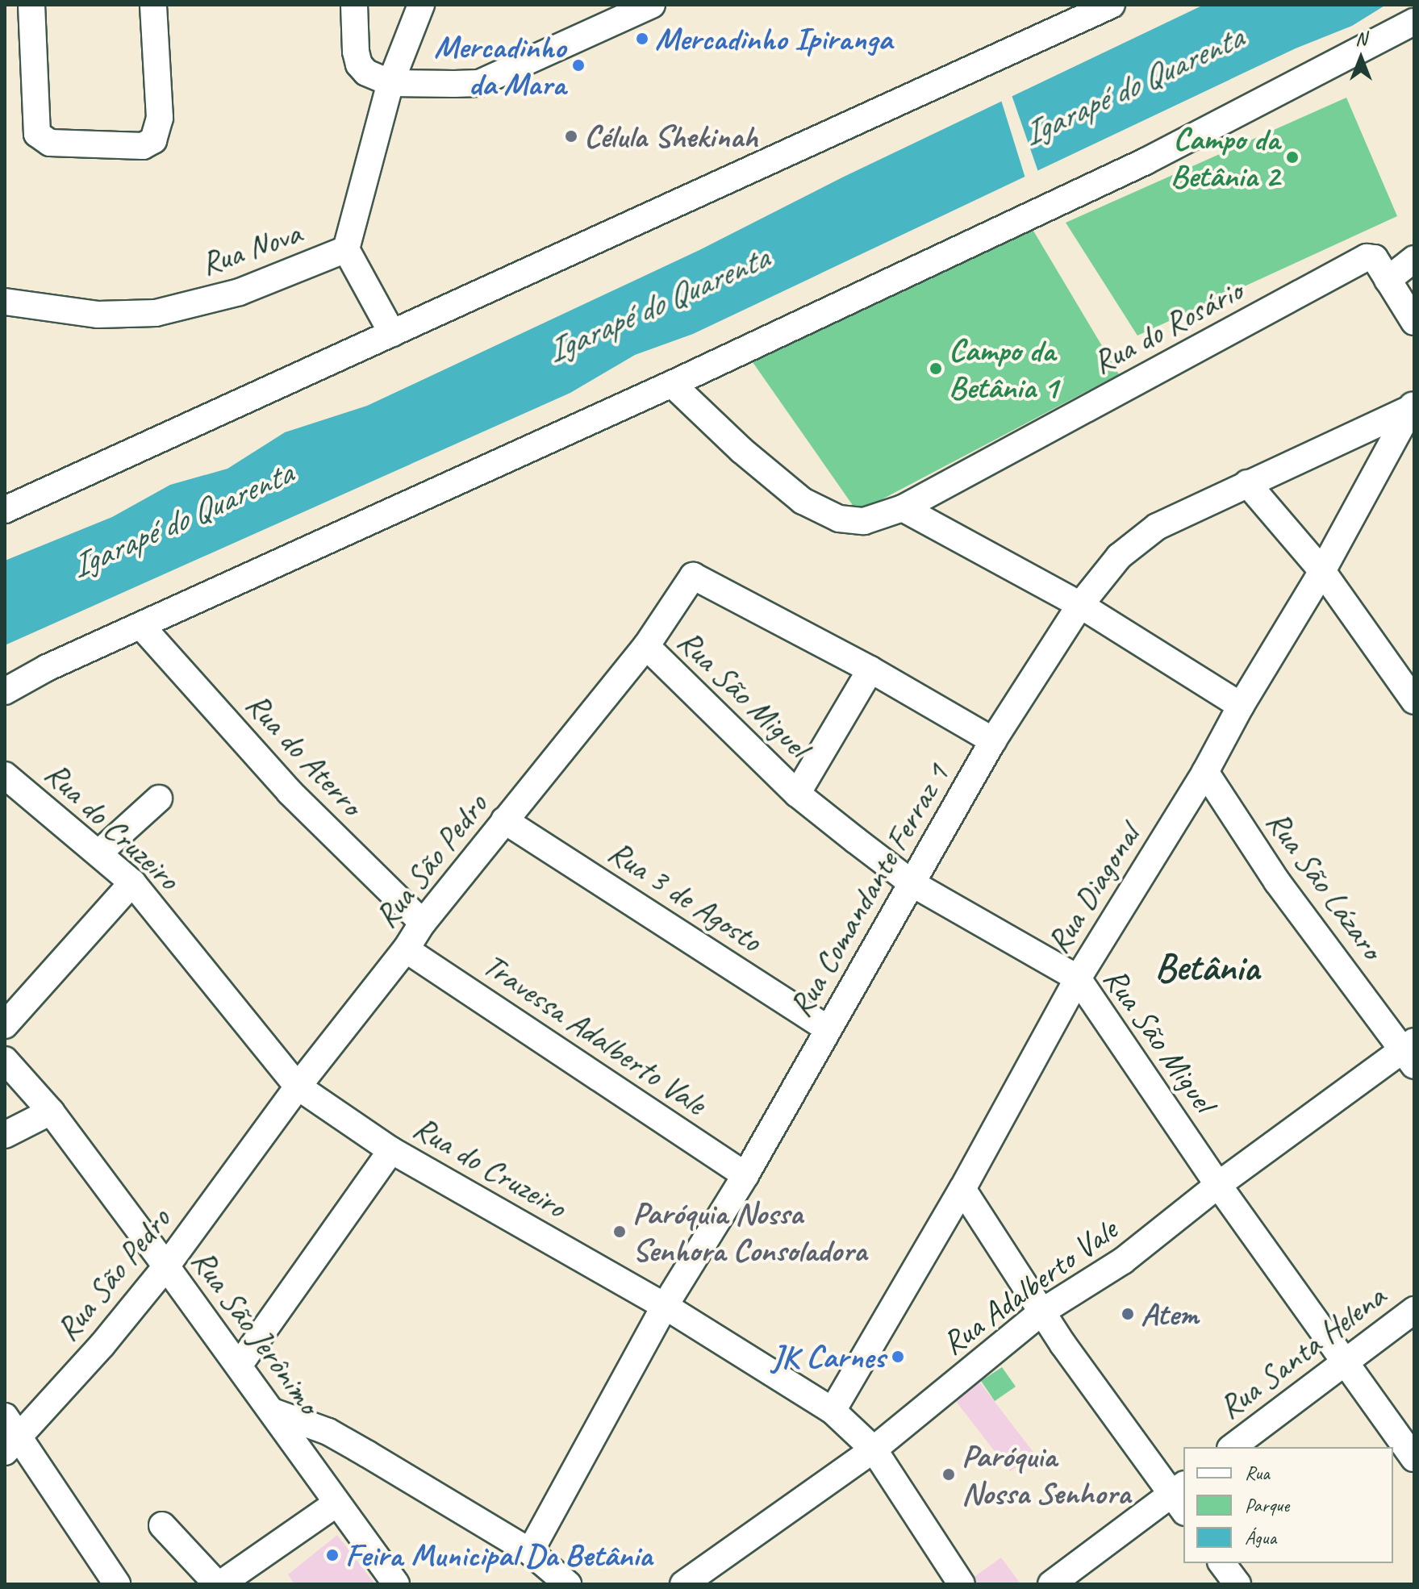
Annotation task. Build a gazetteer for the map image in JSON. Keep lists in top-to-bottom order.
{
  "streets": {
    "street": [
      "Rua Nova",
      "Rua do Rosário",
      "Rua São Miguel",
      "Rua do Aterro",
      "Rua do Cruzeiro",
      "Rua São Pedro",
      "Rua São Lázaro",
      "Rua Diagonal",
      "Rua Comandante Ferraz 1",
      "Rua 3 de Agosto",
      "Travessa Adalberto Vale",
      "Rua Adalberto Vale",
      "Rua São Jerônimo",
      "Rua Santa Helena"
    ]
  },
  "crossings": [
    ["Rua São Miguel", "Rua São Pedro"],
    ["Rua São Miguel", "Rua Diagonal"],
    ["Rua São Miguel", "Rua Comandante Ferraz 1"],
    ["Rua São Miguel", "Rua Adalberto Vale"],
    ["Rua São Miguel", "Rua Santa Helena"],
    ["Rua do Aterro", "Rua São Pedro"],
    ["Rua do Cruzeiro", "Rua São Pedro"],
    ["Rua do Cruzeiro", "Rua Diagonal"],
    ["Rua do Cruzeiro", "Rua Comandante Ferraz 1"],
    ["Rua do Cruzeiro", "Rua Adalberto Vale"],
    ["Rua São Pedro", "Rua Comandante Ferraz 1"],
    ["Rua São Pedro", "Rua 3 de Agosto"],
    ["Rua São Pedro", "Travessa Adalberto Vale"],
    ["Rua São Pedro", "Rua São Jerônimo"],
    ["Rua São Lázaro", "Rua Diagonal"],
    ["Rua São Lázaro", "Rua Adalberto Vale"],
    ["Rua Diagonal", "Rua Comandante Ferraz 1"],
    ["Rua Comandante Ferraz 1", "Rua 3 de Agosto"],
    ["Rua Comandante Ferraz 1", "Travessa Adalberto Vale"]
  ],
  "districts": ["Betânia"],
  "water": ["Igarapé do Quarenta"],
  "places": [
    "Mercadinho Ipiranga",
    "Mercadinho da Mara",
    "Célula Shekinah",
    "Campo da Betânia 2",
    "Campo da Betânia 1",
    "Paróquia Nossa Senhora Consoladora",
    "Atem",
    "JK Carnes",
    "Paróquia Nossa Senhora",
    "Feira Municipal Da Betânia"
  ],
  "legend": ["Rua", "Parque", "Água"],
  "north": "top"
}
